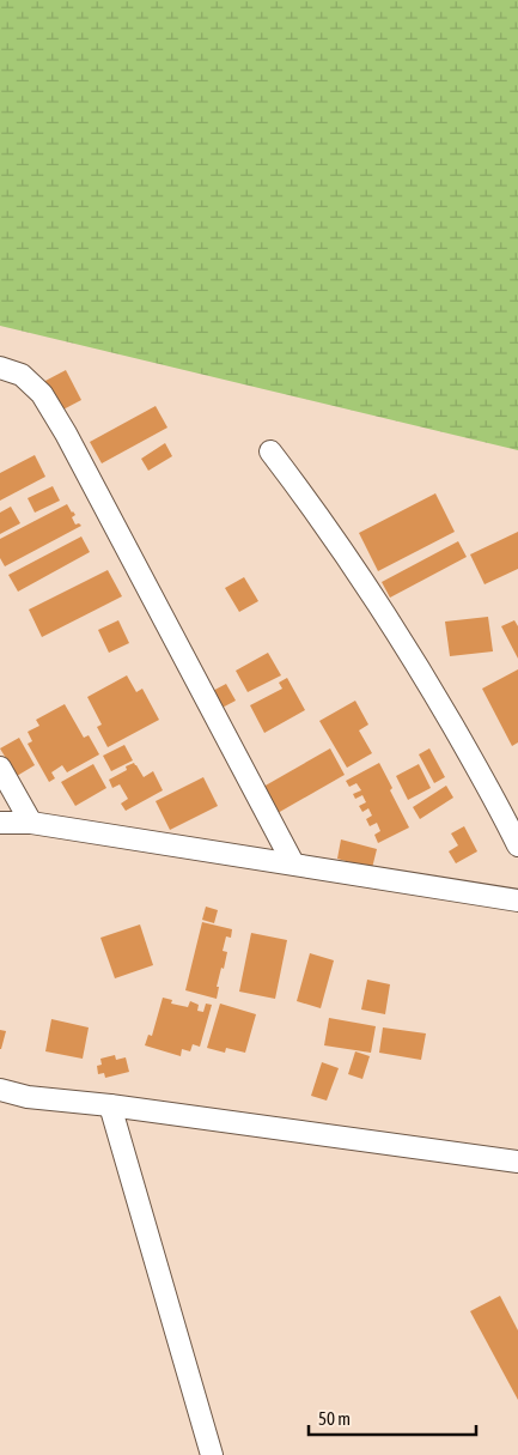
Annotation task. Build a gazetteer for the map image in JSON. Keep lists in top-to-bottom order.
{
  "scale_bar": "50 m"
}
